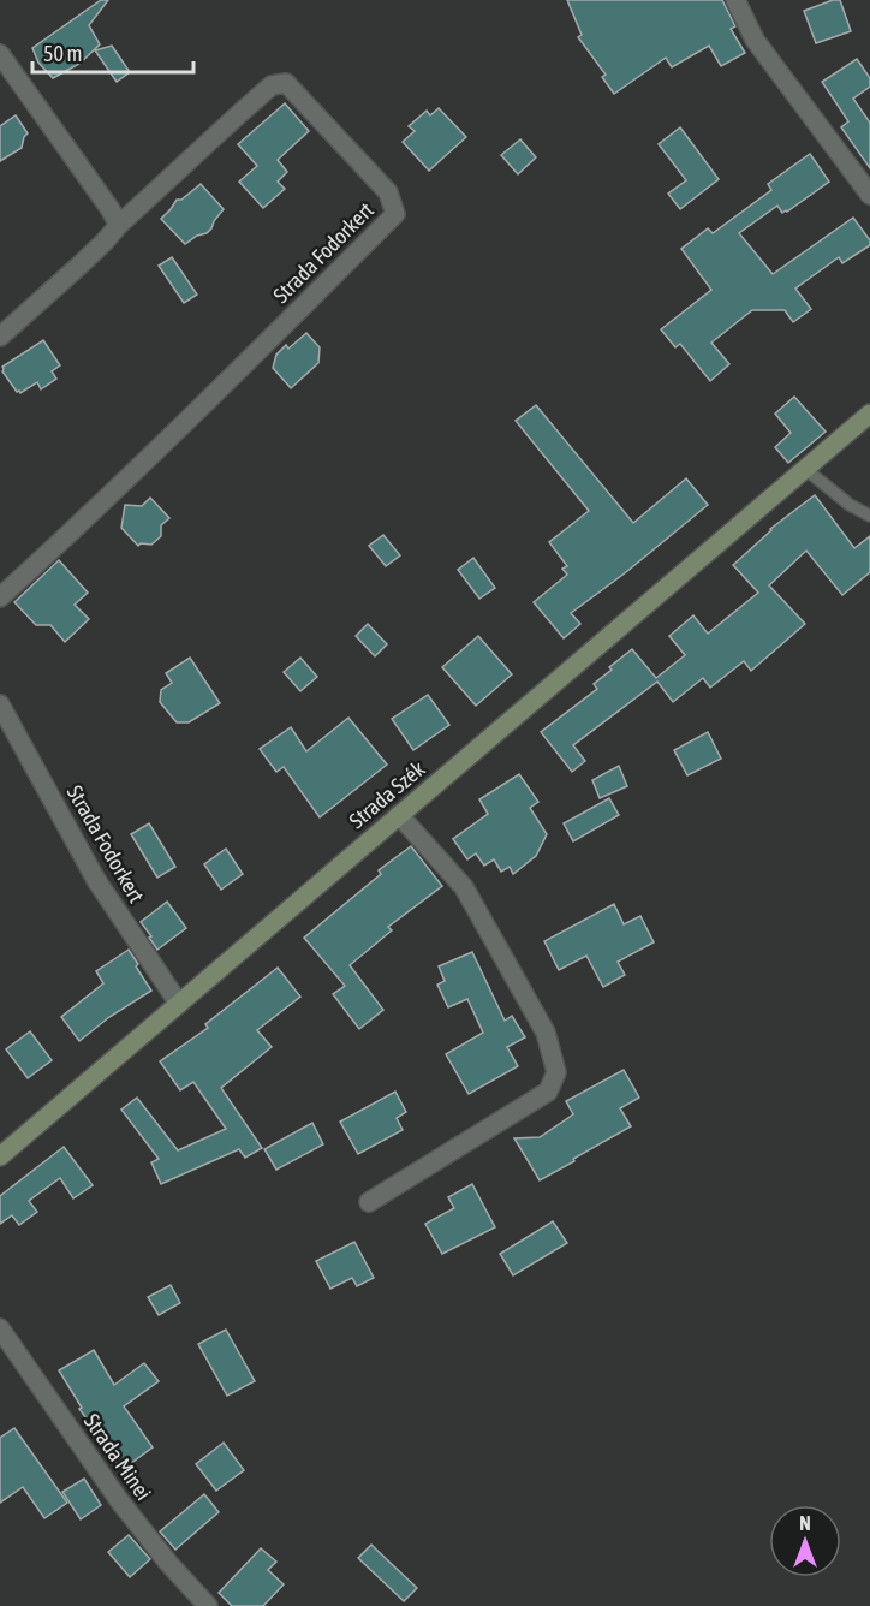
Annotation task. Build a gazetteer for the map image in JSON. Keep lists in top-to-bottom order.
{
  "streets": {
    "street": ["Strada Fodorkert", "Strada Szék", "Strada Minei"]
  },
  "crossings": [
    ["Strada Fodorkert", "Strada Szék"]
  ],
  "scale_bar": "50 m",
  "north": "top"
}
